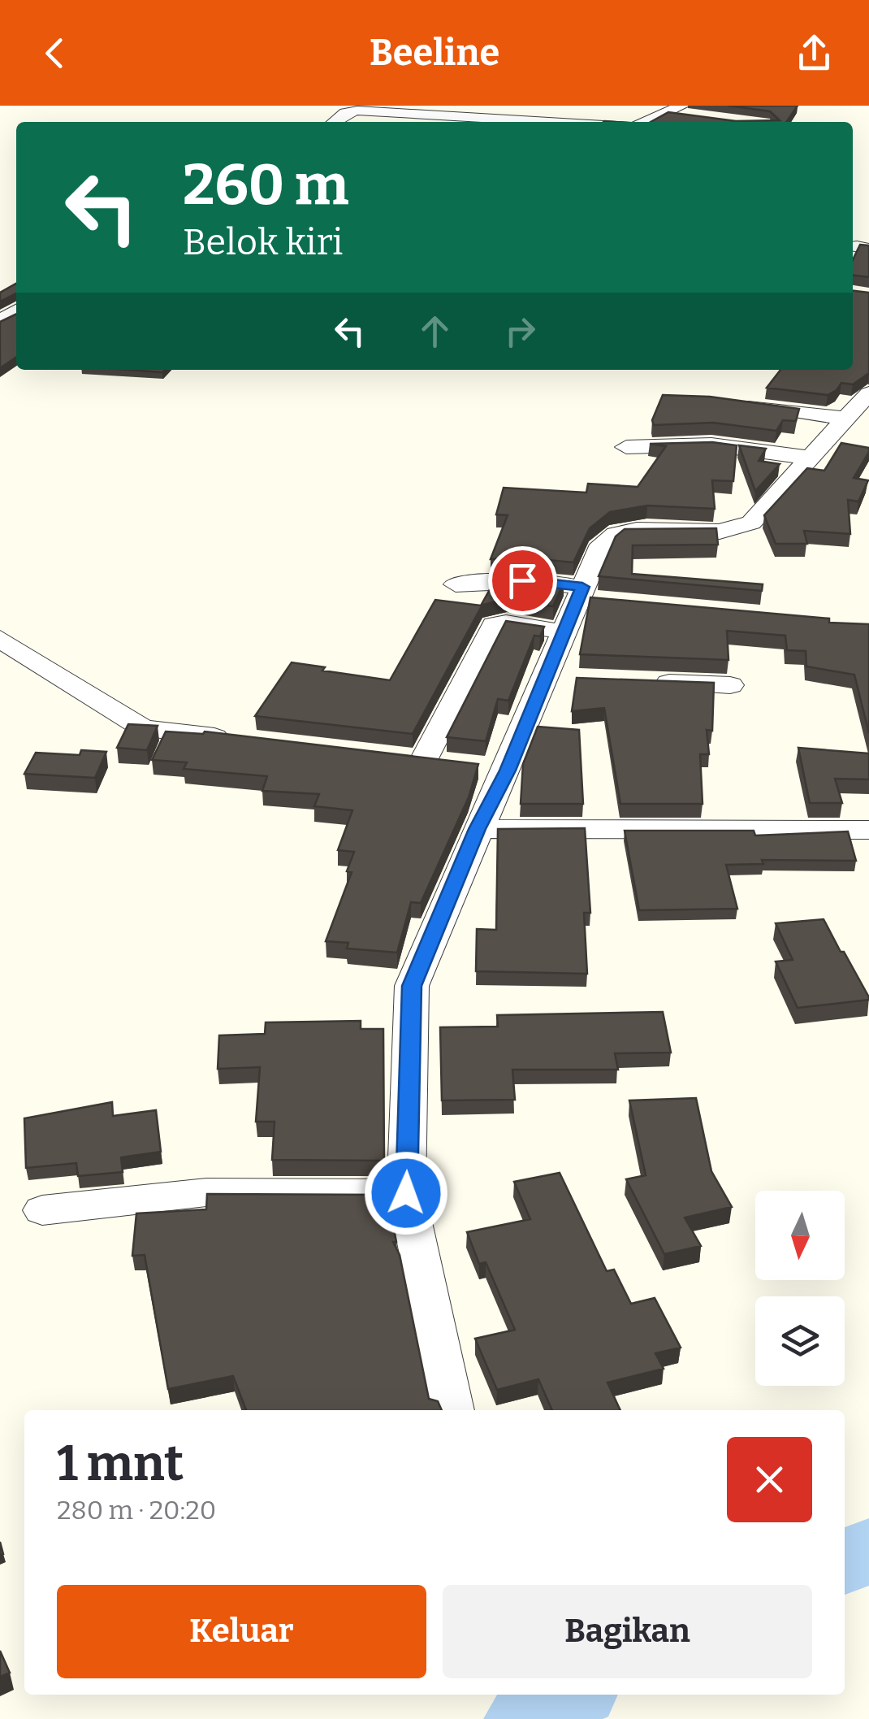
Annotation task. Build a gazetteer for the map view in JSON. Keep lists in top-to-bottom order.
{
  "north": "bottom",
  "page": {
    "header": "Beeline",
    "turn": ["260 m", "Belok kiri"],
    "heading": ["1 mnt", "280 m · 20:20"],
    "buttons": ["Keluar", "Bagikan"]
  }
}
